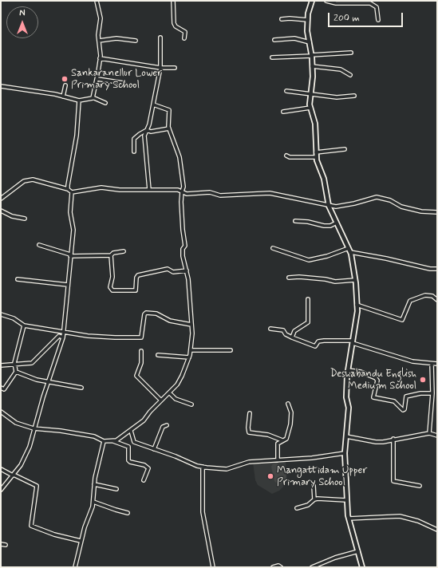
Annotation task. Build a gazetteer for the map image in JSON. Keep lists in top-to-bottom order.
{
  "places": ["Sankaranellur Lower Primary School", "Deshabandu English Medium School", "Mangattidam Upper Primary School"],
  "scale_bar": "200 m",
  "north": "top"
}
